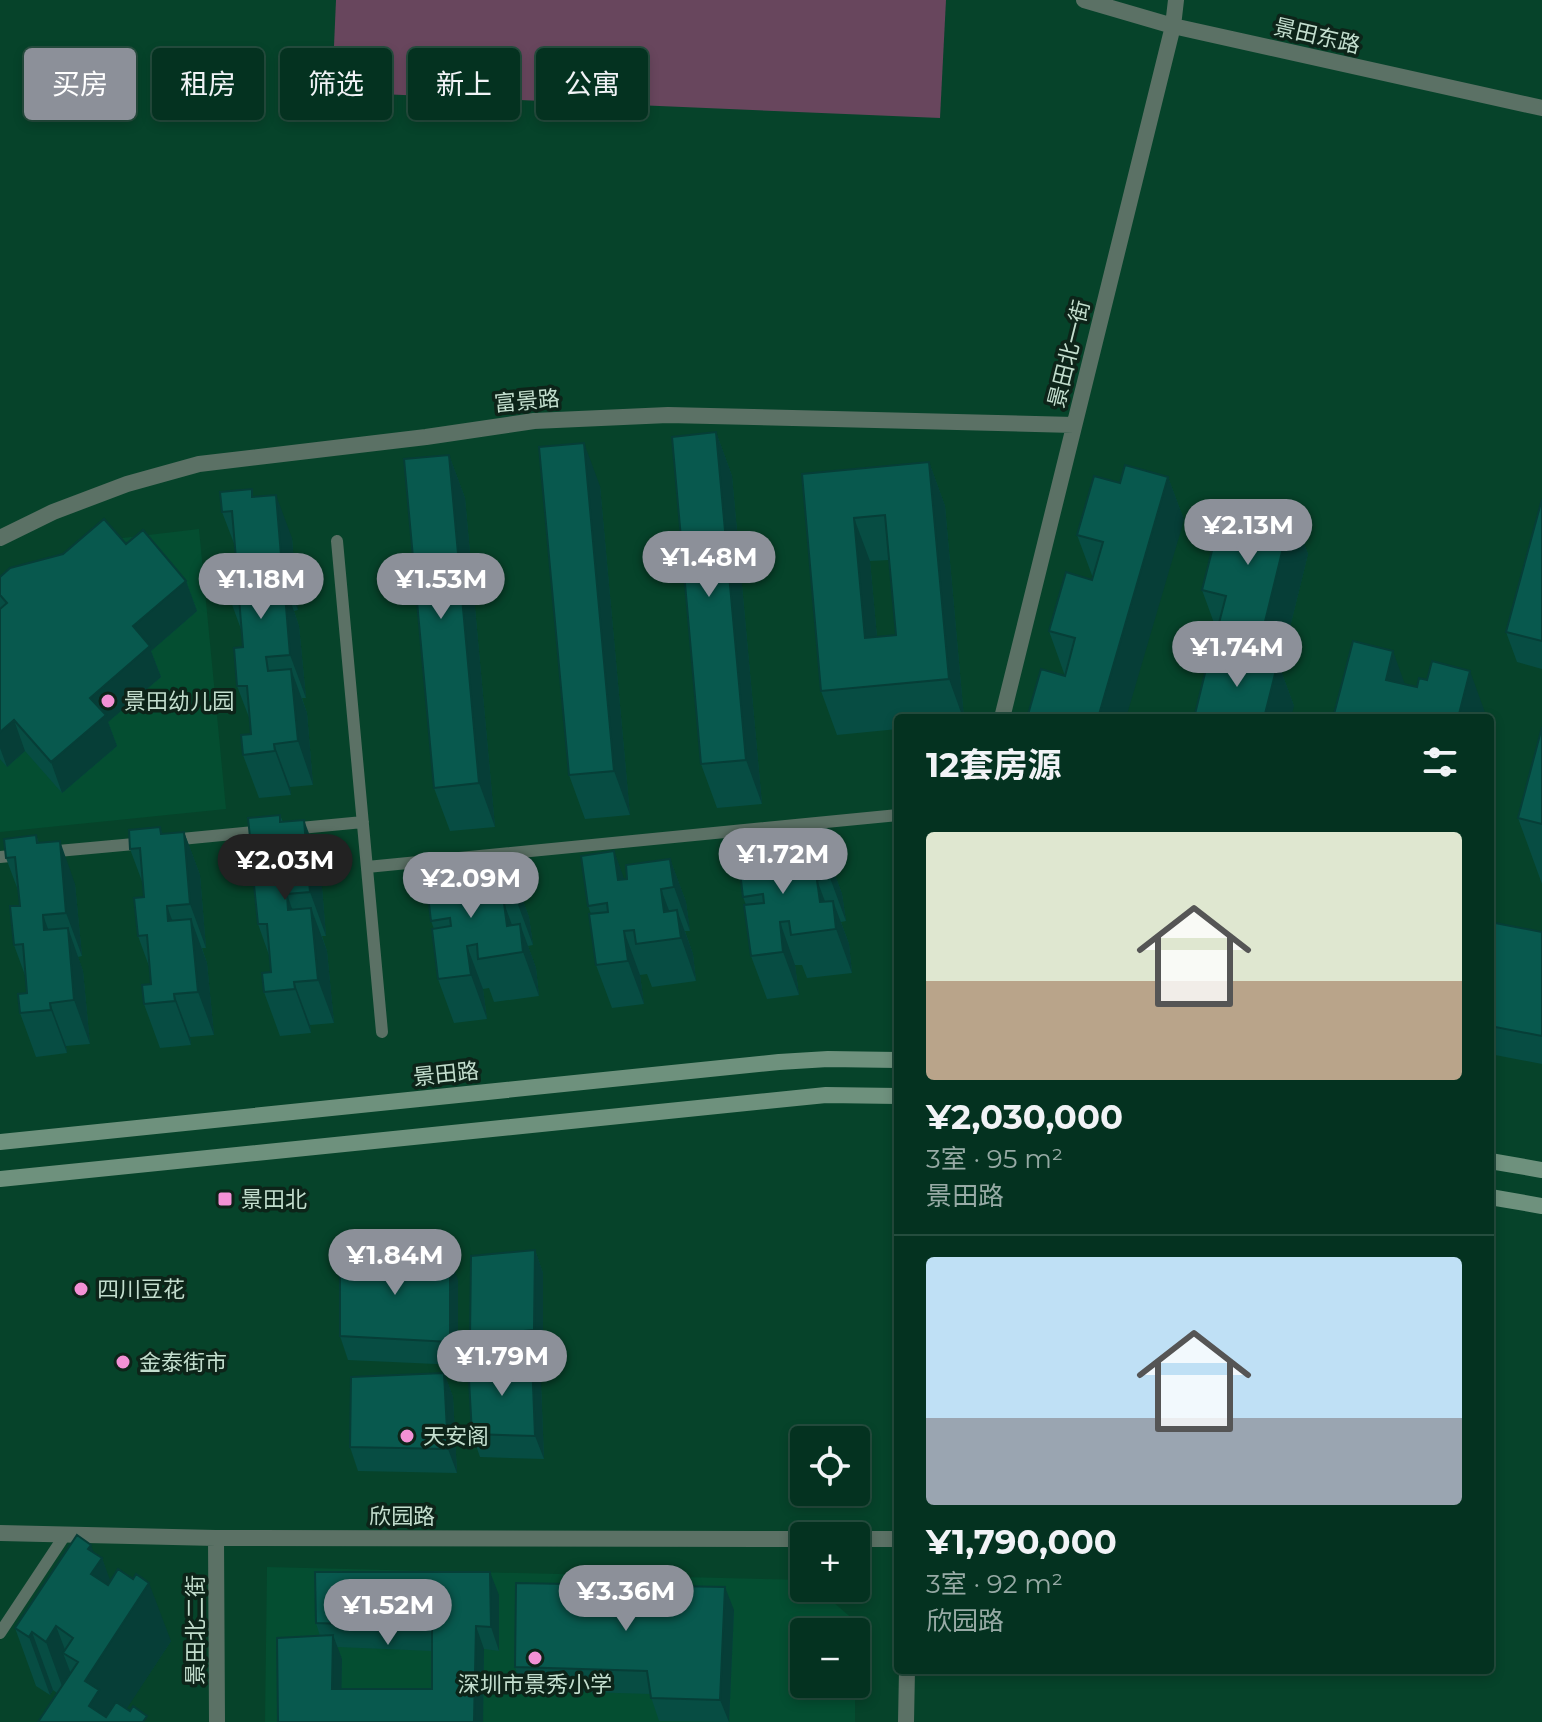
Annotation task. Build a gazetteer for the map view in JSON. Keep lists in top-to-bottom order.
{
  "streets": {
    "main road": ["景田路"],
    "street": [
      "景田东路",
      "景田北一街",
      "富景路",
      "欣园路",
      "景田北二街"
    ]
  },
  "crossings": [
    ["景田东路", "景田北一街"],
    ["景田北一街", "富景路"],
    ["欣园路", "景田北二街"]
  ],
  "places": {
    "other": [
      "景田幼儿园",
      "四川豆花",
      "金泰街市",
      "天安阁",
      "深圳市景秀小学"
    ],
    "transit": ["景田北"]
  },
  "page": {
    "chip": [
      "买房",
      "租房",
      "筛选",
      "新上",
      "公寓"
    ],
    "price": [
      "¥2.13M",
      "¥1.48M",
      "¥1.18M",
      "¥1.53M",
      "¥1.74M",
      "¥1.72M",
      "¥2.03M",
      "¥2.09M",
      "¥1.84M",
      "¥1.79M",
      "¥3.36M",
      "¥1.52M"
    ],
    "heading": "12套房源",
    "list": [
      {
        "name": "¥2,030,000",
        "note": "3室 · 95 m² · 景田路"
      },
      {
        "name": "¥1,790,000",
        "note": "3室 · 92 m² · 欣园路"
      }
    ],
    "map_buttons": ["+", "−"]
  }
}
